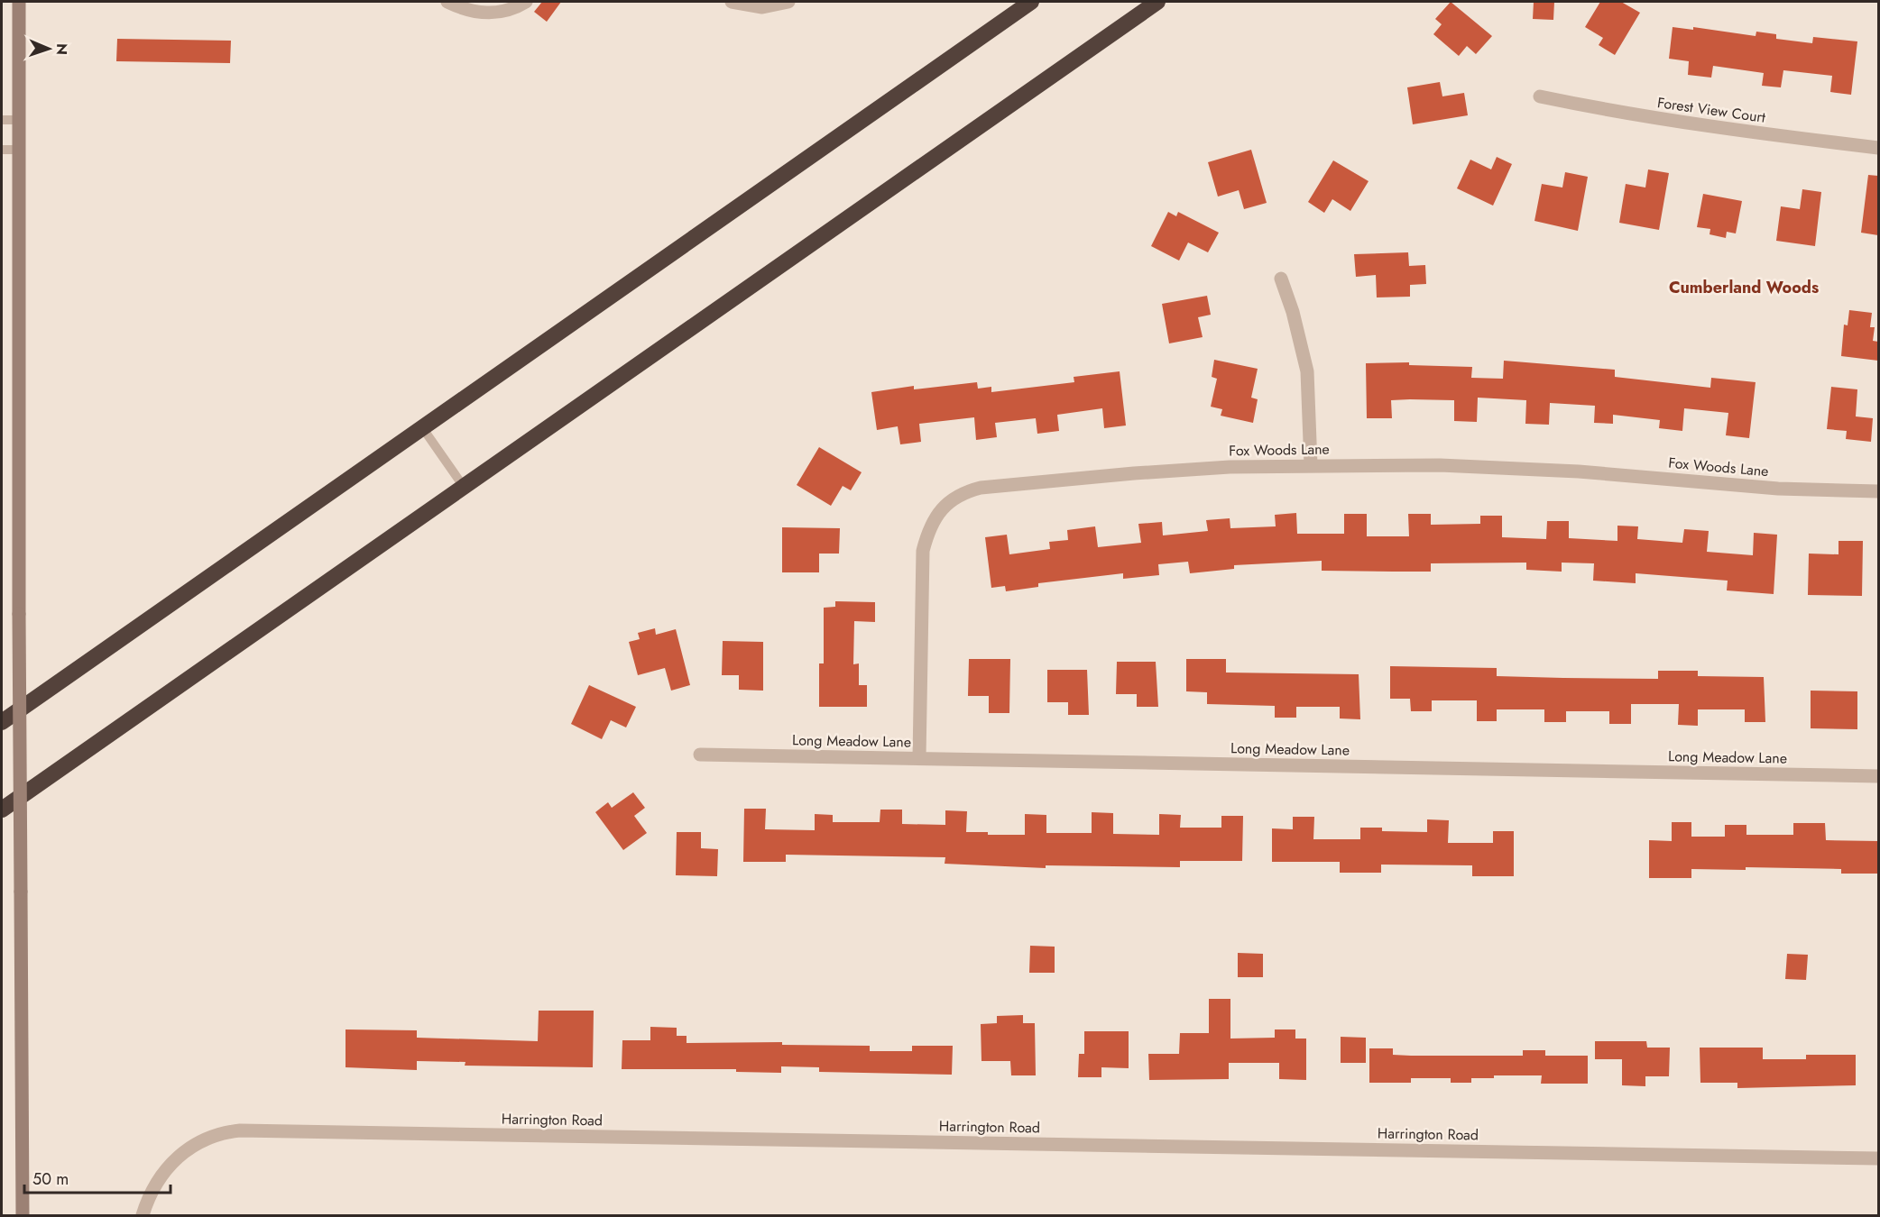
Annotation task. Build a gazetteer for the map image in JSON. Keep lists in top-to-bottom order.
{
  "streets": {
    "street": [
      "Forest View Court",
      "Fox Woods Lane",
      "Long Meadow Lane",
      "Harrington Road"
    ]
  },
  "crossings": [
    ["Fox Woods Lane", "Long Meadow Lane"]
  ],
  "districts": ["Cumberland Woods"],
  "scale_bar": "50 m",
  "north": "right"
}
